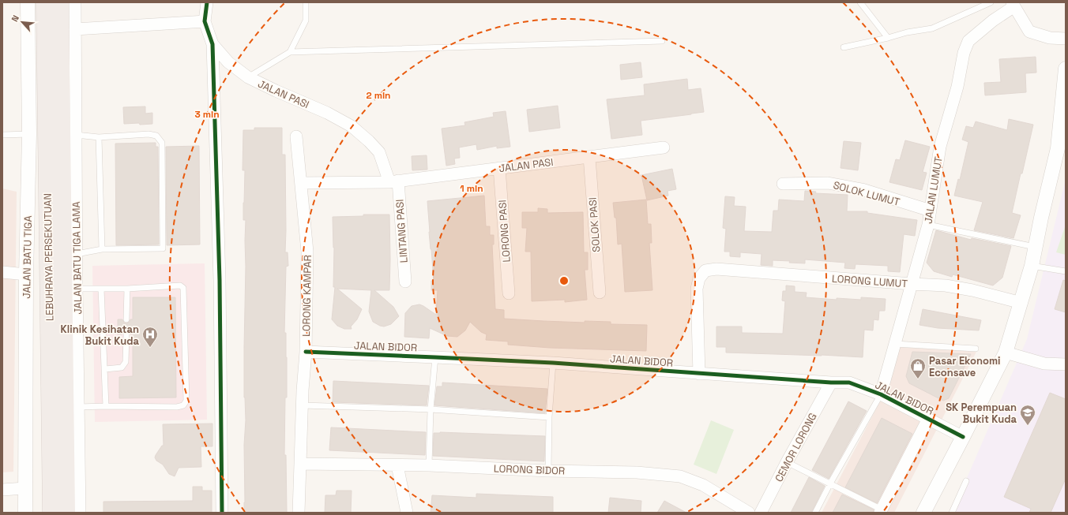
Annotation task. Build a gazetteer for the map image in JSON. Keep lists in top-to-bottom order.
{
  "streets": {
    "highway": ["LEBUHRAYA PERSEKUTUAN"],
    "street": [
      "JALAN PASI",
      "JALAN LUMUT",
      "SOLOK LUMUT",
      "SOLOK PASI",
      "LINTANG PASI",
      "LORONG PASI",
      "JALAN BATU TIGA",
      "JALAN BATU TIGA LAMA",
      "LORONG LUMUT",
      "LORONG KAMPAR",
      "JALAN BIDOR",
      "CEMOR LORONG",
      "LORONG BIDOR"
    ]
  },
  "crossings": [
    ["JALAN PASI", "SOLOK PASI"],
    ["JALAN PASI", "LINTANG PASI"],
    ["JALAN PASI", "LORONG PASI"],
    ["JALAN PASI", "LORONG KAMPAR"],
    ["JALAN LUMUT", "SOLOK LUMUT"],
    ["JALAN LUMUT", "LORONG LUMUT"],
    ["JALAN LUMUT", "JALAN BIDOR"],
    ["LORONG LUMUT", "JALAN BIDOR"],
    ["LORONG KAMPAR", "JALAN BIDOR"],
    ["LORONG KAMPAR", "LORONG BIDOR"],
    ["JALAN BIDOR", "CEMOR LORONG"]
  ],
  "places": {
    "hospital": ["Klinik Kesihatan Bukit Kuda"],
    "shop": ["Pasar Ekonomi Econsave"],
    "school or university": ["SK Perempuan Bukit Kuda"]
  },
  "north": "top left",
  "rings": ["2 min", "3 min", "1 min"]
}
